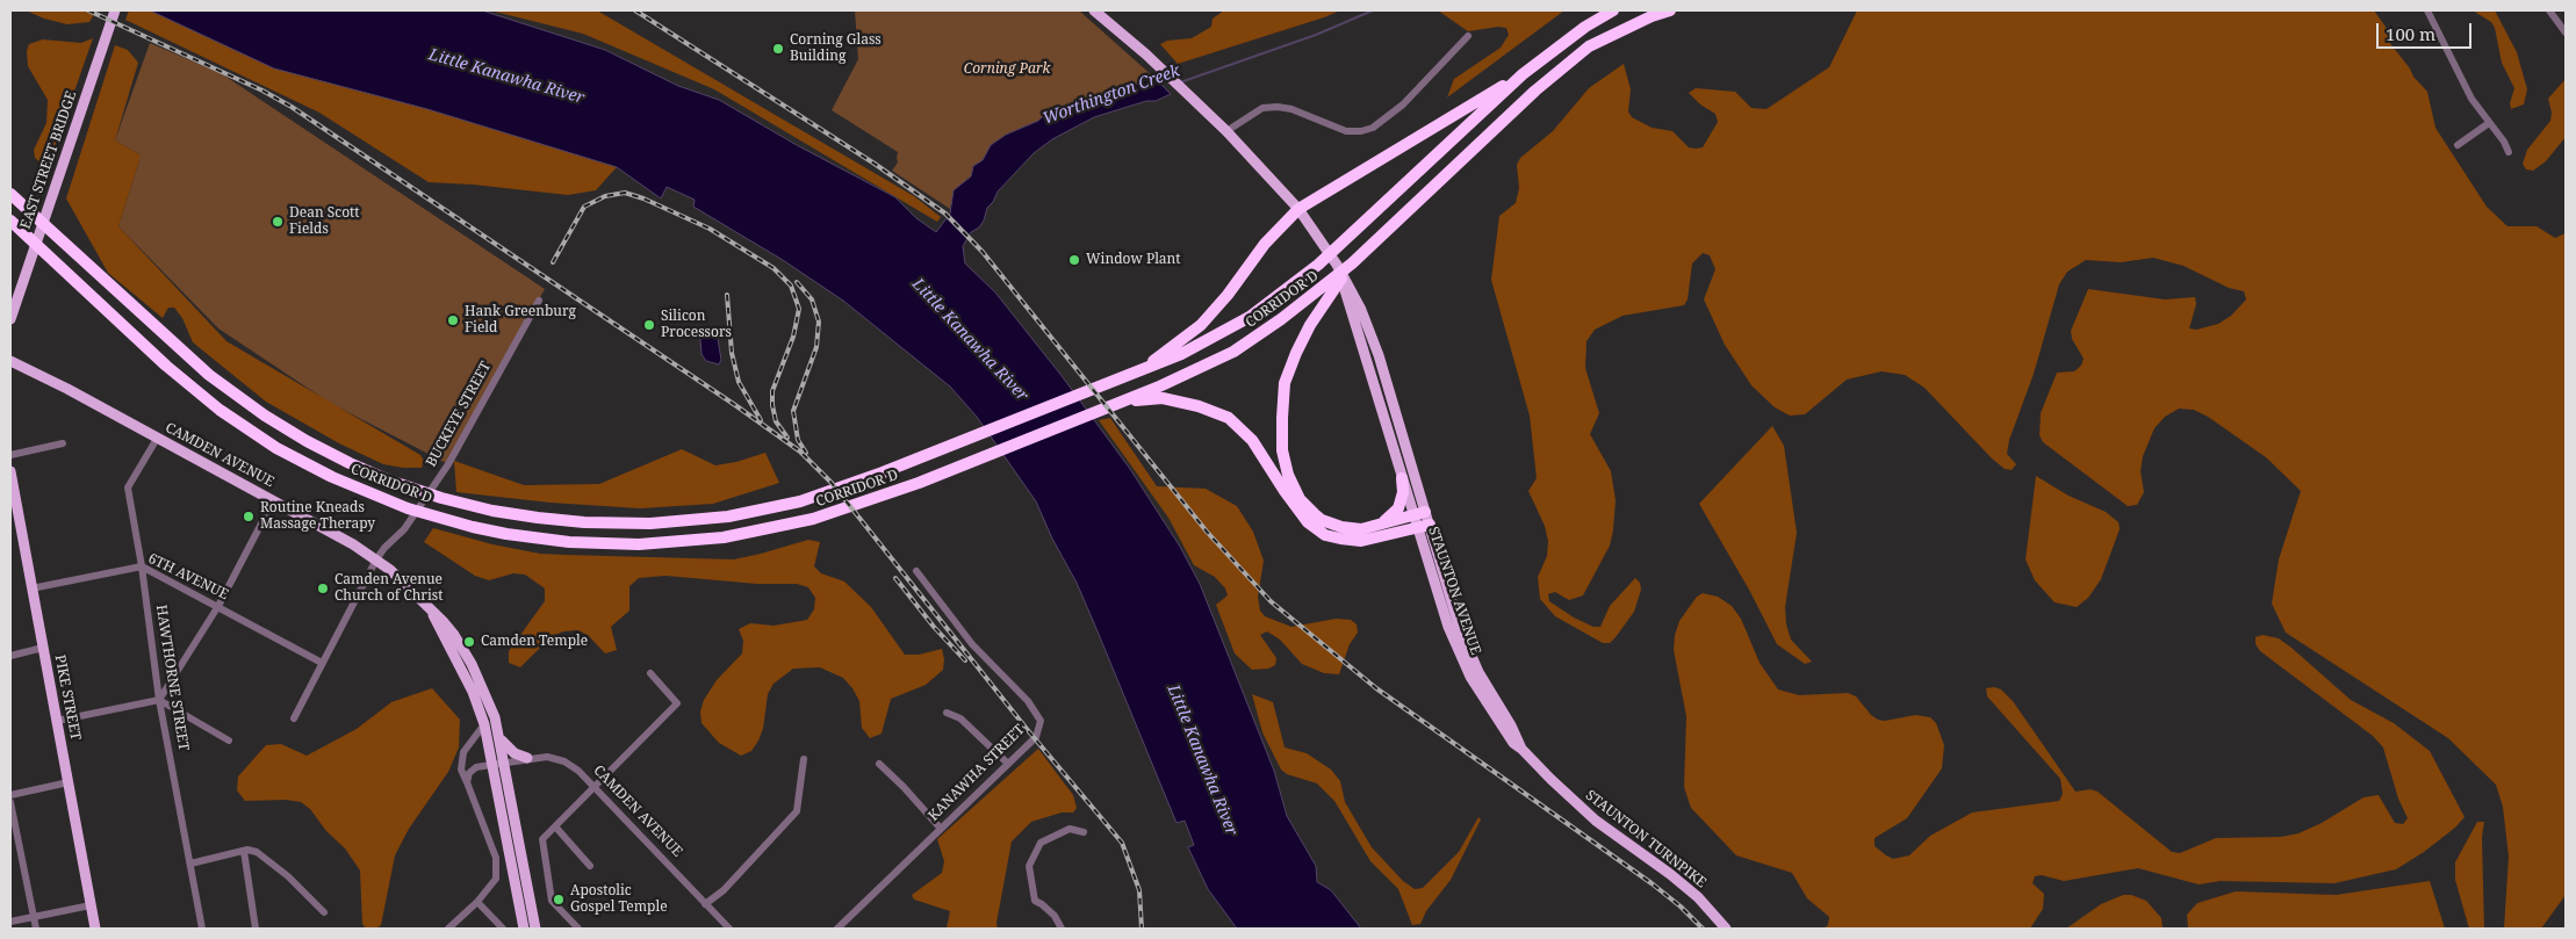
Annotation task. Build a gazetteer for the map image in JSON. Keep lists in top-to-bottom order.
{
  "streets": {
    "highway": ["CORRIDOR D"],
    "main road": [
      "EAST STREET BRIDGE",
      "CAMDEN AVENUE",
      "STAUNTON AVENUE",
      "PIKE STREET",
      "STAUNTON TURNPIKE"
    ],
    "street": [
      "BUCKEYE STREET",
      "6TH AVENUE",
      "HAWTHORNE STREET",
      "KANAWHA STREET"
    ]
  },
  "crossings": [
    ["BUCKEYE STREET", "CAMDEN AVENUE"],
    ["BUCKEYE STREET", "6TH AVENUE"],
    ["CAMDEN AVENUE", "HAWTHORNE STREET"],
    ["6TH AVENUE", "HAWTHORNE STREET"],
    ["6TH AVENUE", "PIKE STREET"],
    ["STAUNTON AVENUE", "STAUNTON TURNPIKE"]
  ],
  "water": ["Little Kanawha River", "Worthington Creek"],
  "parks": ["Corning Park"],
  "places": [
    "Corning Glass Building",
    "Dean Scott Fields",
    "Window Plant",
    "Hank Greenburg Field",
    "Silicon Processors",
    "Routine Kneads Massage Therapy",
    "Camden Avenue Church of Christ",
    "Camden Temple",
    "Apostolic Gospel Temple"
  ],
  "scale_bar": "100 m"
}
